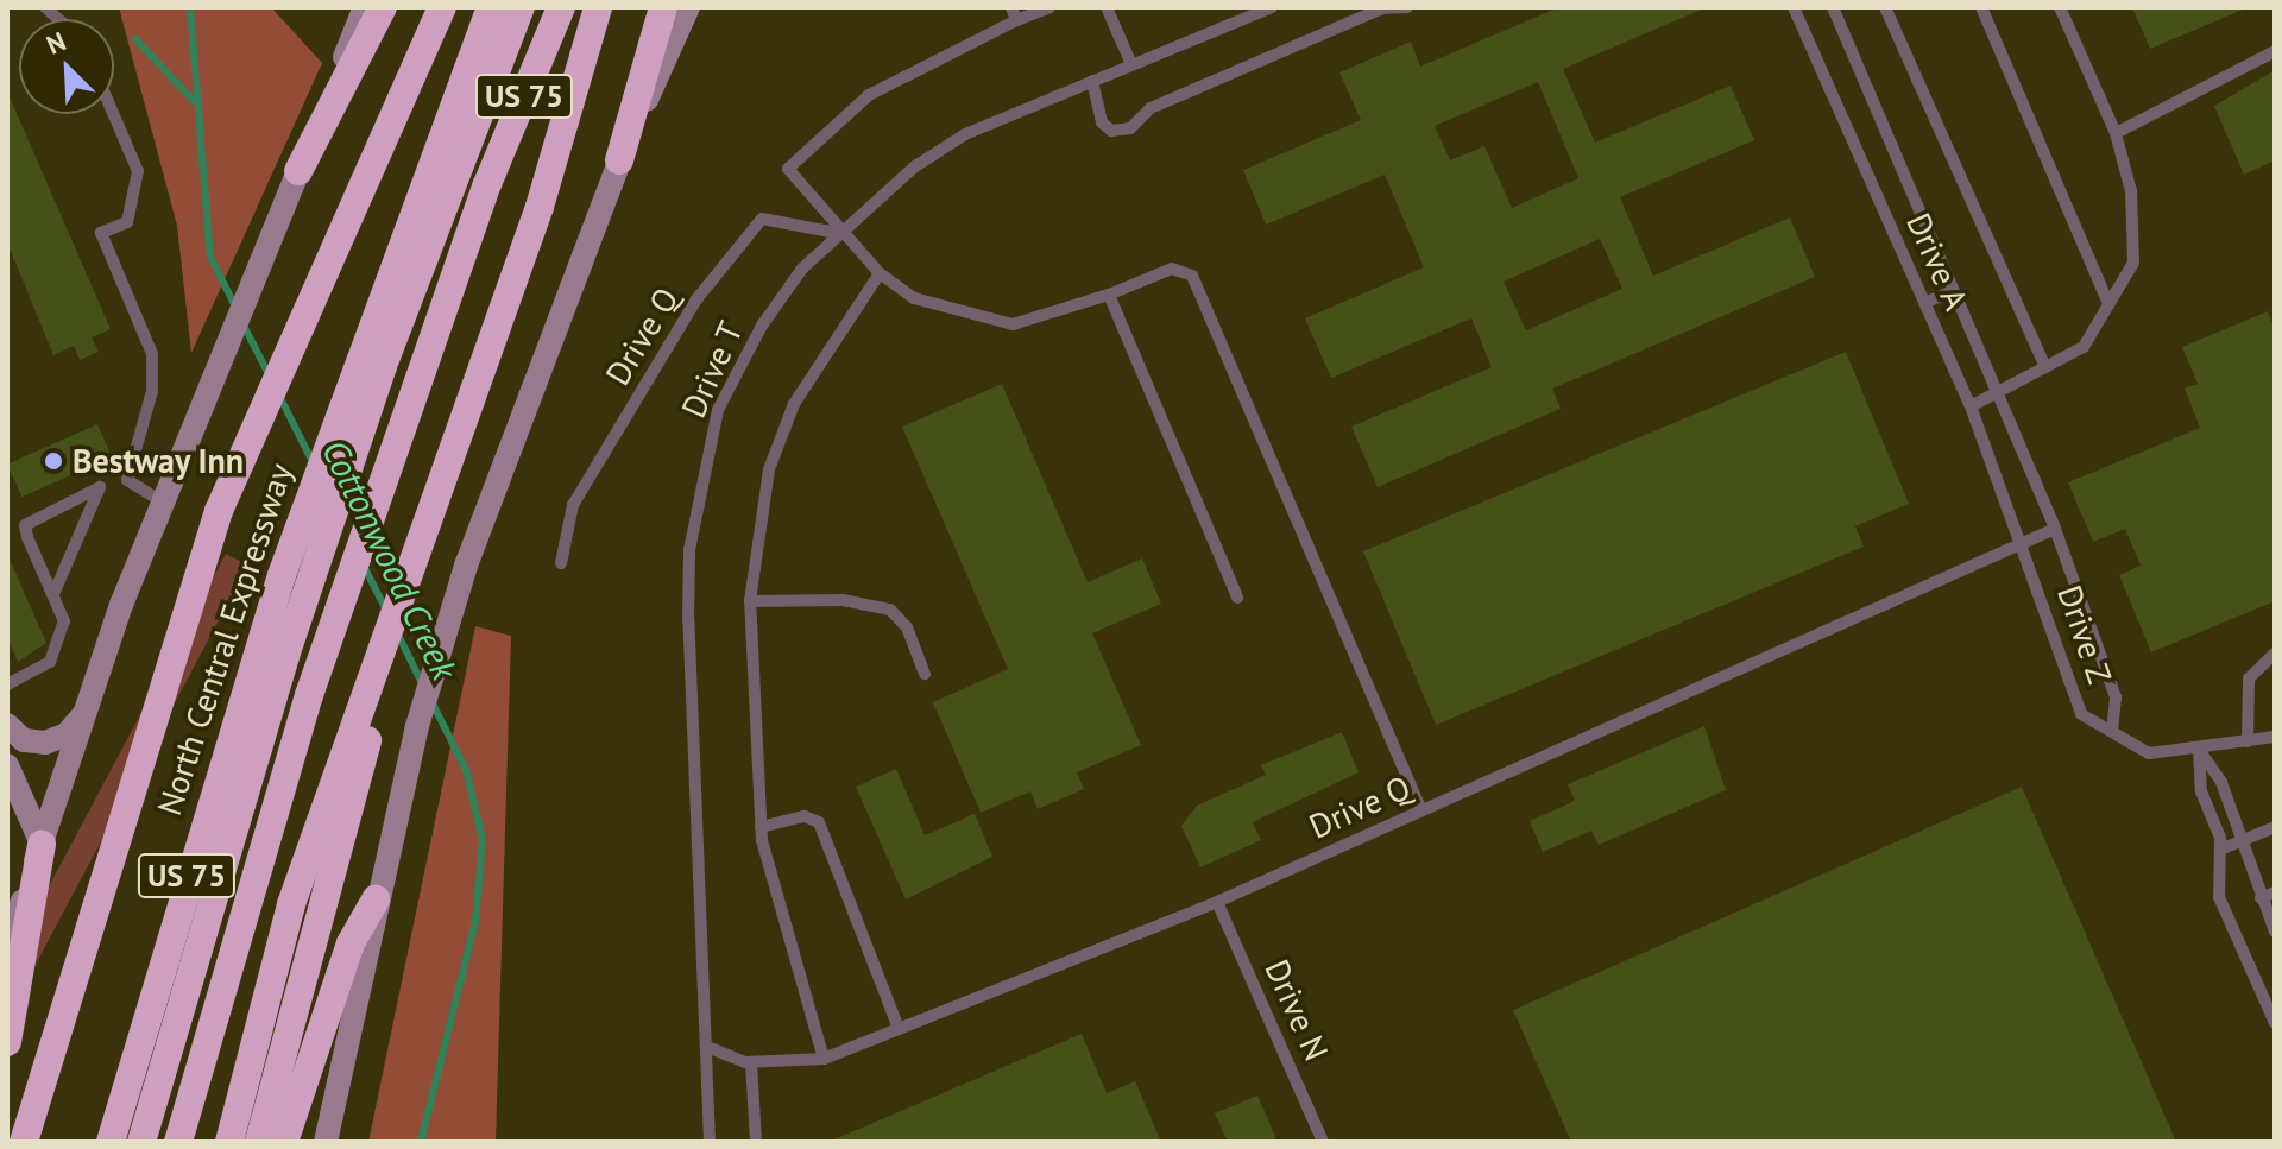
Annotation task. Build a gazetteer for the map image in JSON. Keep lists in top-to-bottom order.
{
  "streets": {
    "highway": ["US 75", "North Central Expressway"],
    "lane": [
      "Drive A",
      "Drive Q",
      "Drive T",
      "Drive Z",
      "Drive N"
    ]
  },
  "crossings": [
    ["Drive A", "Drive Q"],
    ["Drive A", "Drive Z"],
    ["Drive Q", "Drive T"],
    ["Drive Q", "Drive Z"],
    ["Drive Q", "Drive N"]
  ],
  "water": ["Cottonwood Creek"],
  "places": ["Bestway Inn"],
  "north": "top left"
}
